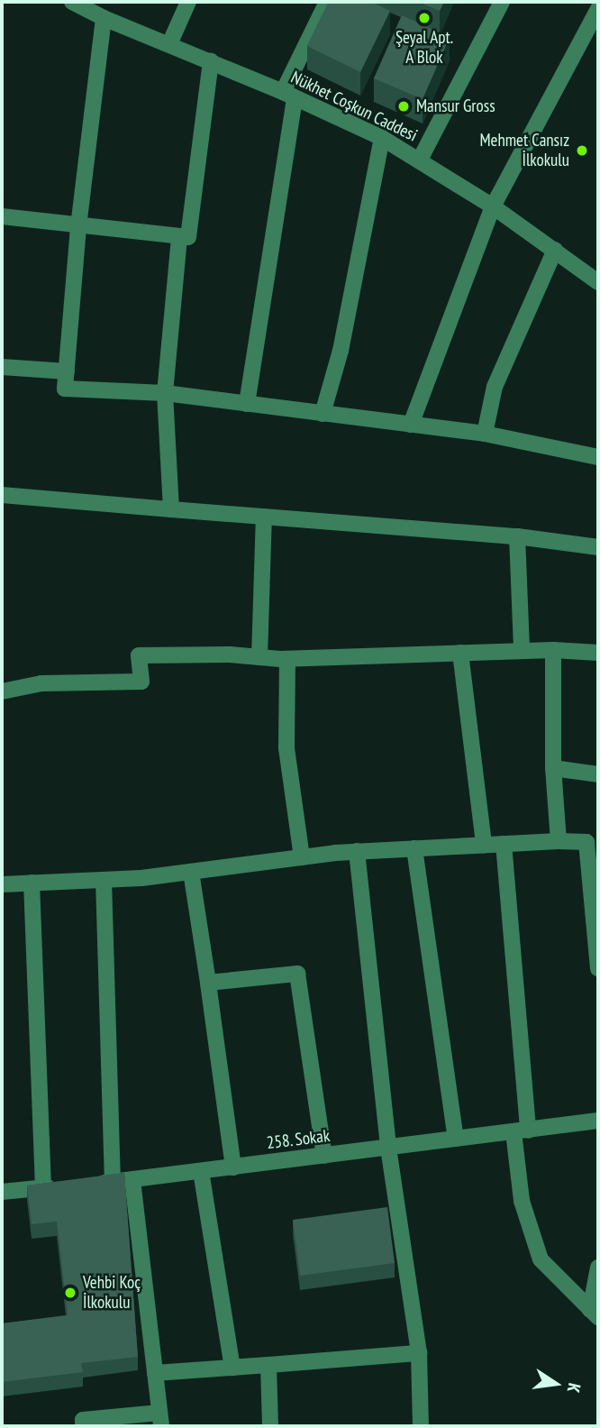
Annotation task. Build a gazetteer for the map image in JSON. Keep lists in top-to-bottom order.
{
  "streets": {
    "street": ["Nükhet Coşkun Caddesi", "258. Sokak"]
  },
  "places": [
    "Şeyal Apt. A Blok",
    "Mansur Gross",
    "Mehmet Cansız İlkokulu",
    "Vehbi Koç İlkokulu"
  ],
  "north": "right"
}
